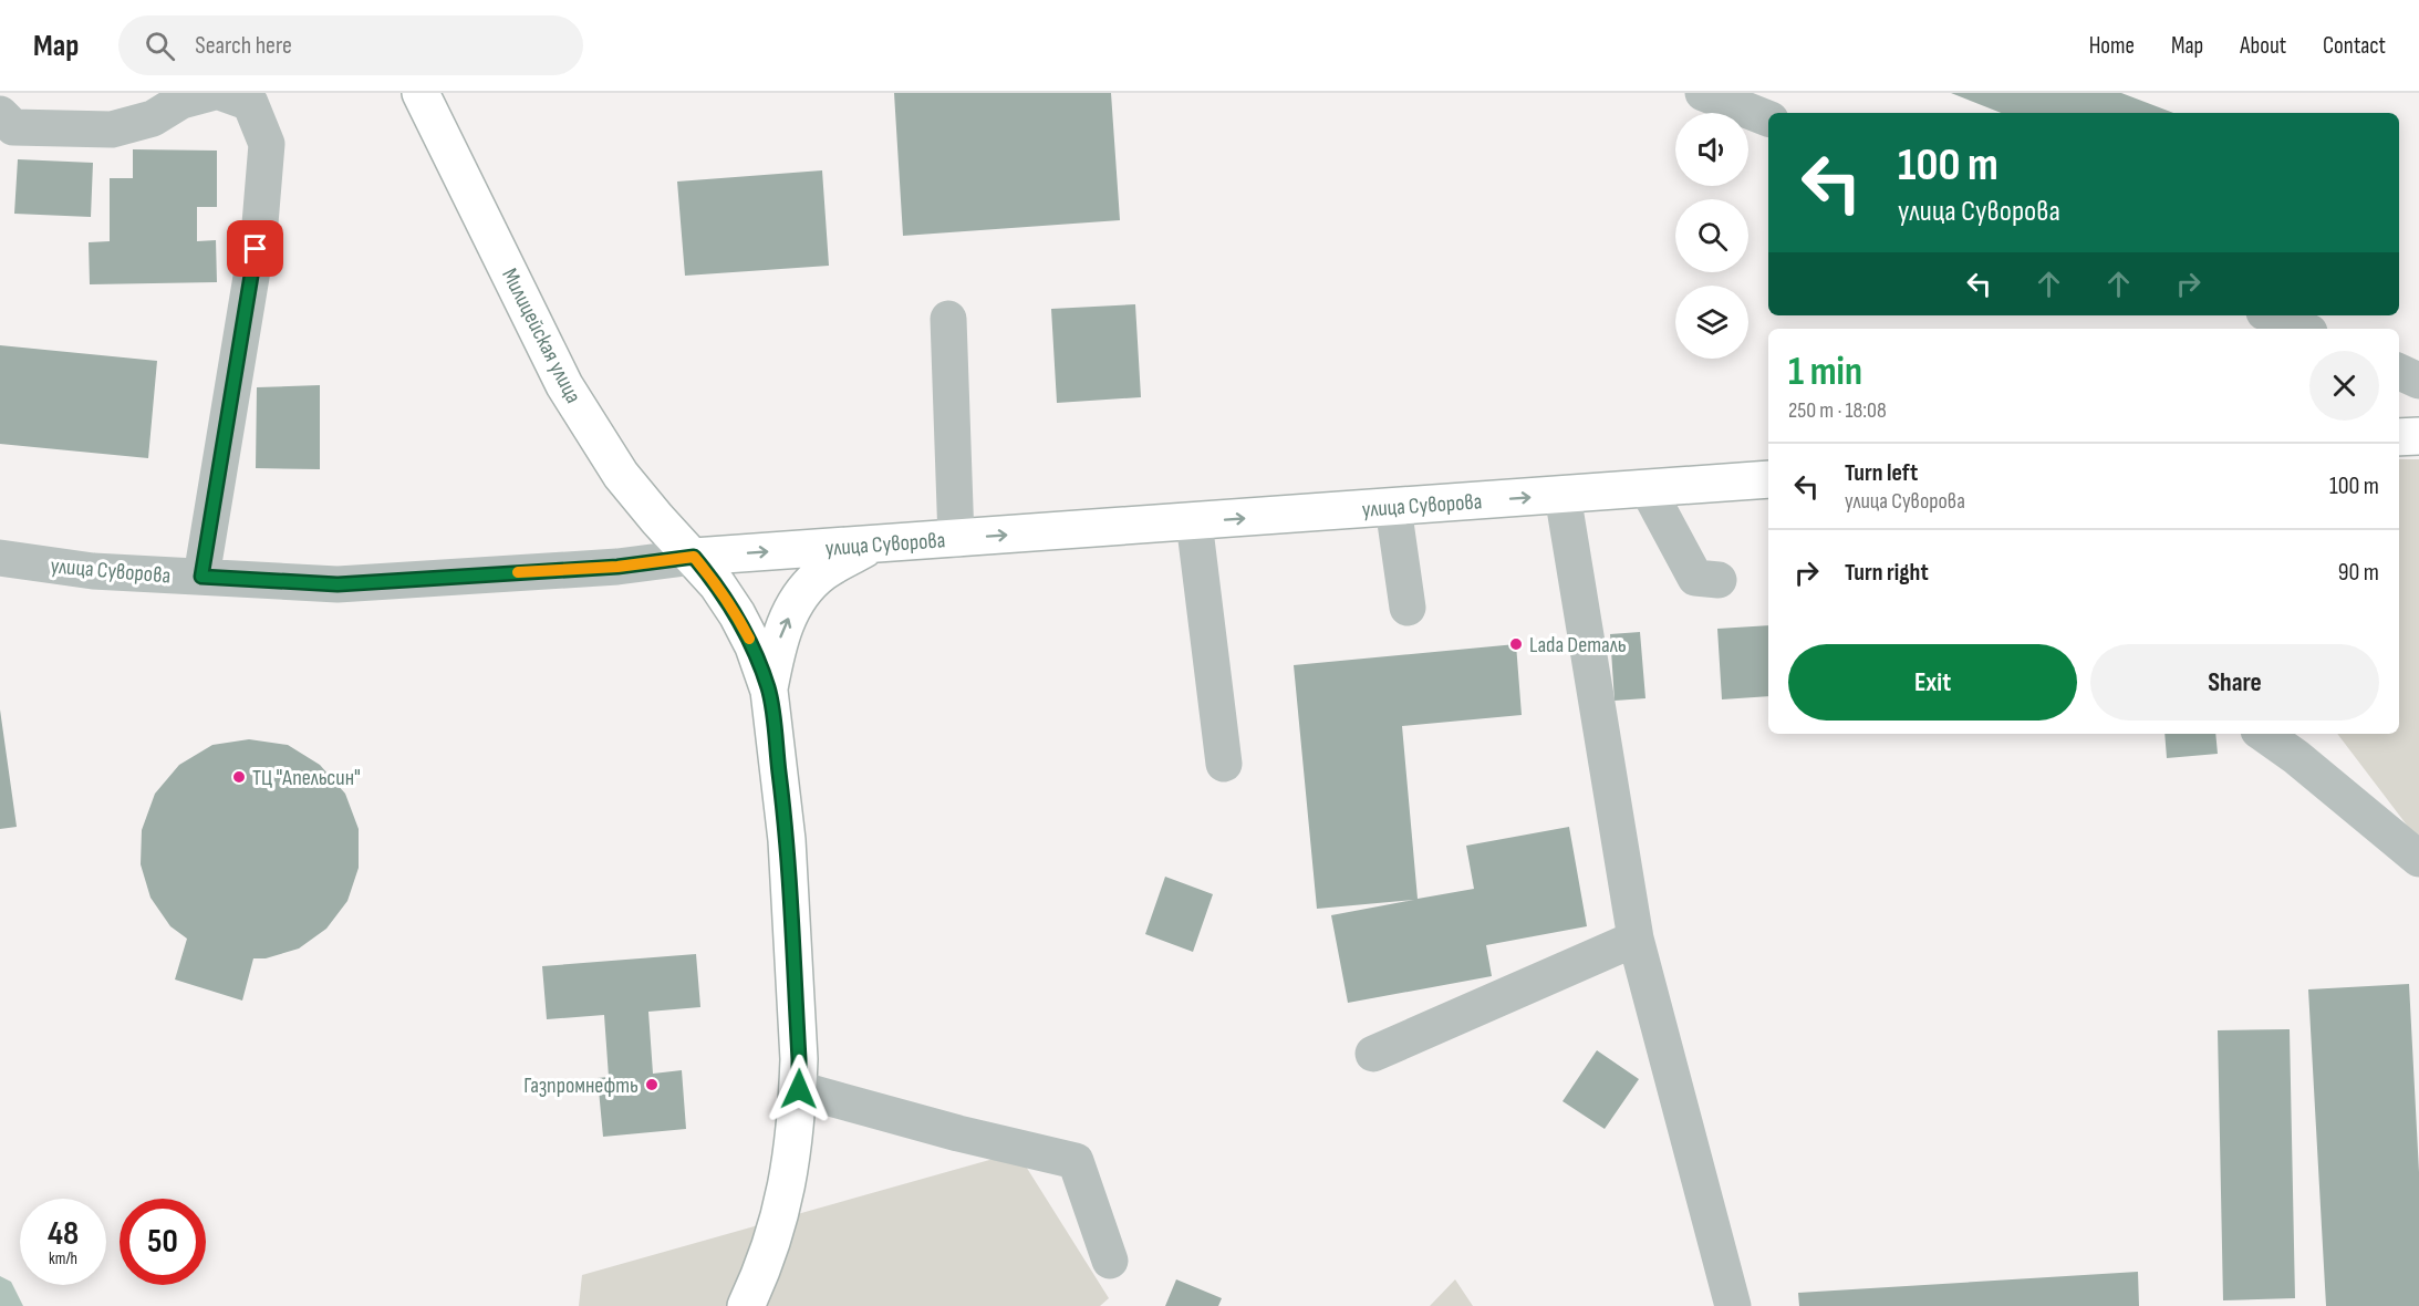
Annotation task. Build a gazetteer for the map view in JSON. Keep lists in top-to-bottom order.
{
  "streets": {
    "main road": ["Милицейская улица", "улица Суворова"]
  },
  "crossings": [
    ["Милицейская улица", "улица Суворова"]
  ],
  "one_way": ["улица Суворова"],
  "places": ["Lada Dеталь", "ТЦ \"Апельсин\"", "Газпромнефть"],
  "page": {
    "header": "Map",
    "search": "Search here",
    "nav": [
      "Home",
      "Map",
      "About",
      "Contact"
    ],
    "turn": ["100 m", "улица Суворова"],
    "heading": ["1 min", "250 m · 18:08"],
    "list": [
      {
        "name": "Turn left",
        "note": "улица Суворова",
        "value": "100 m"
      },
      {
        "name": "Turn right",
        "value": "90 m"
      }
    ],
    "buttons": ["Exit", "Share"],
    "speed": "48 km/h",
    "limit": "50"
  }
}
